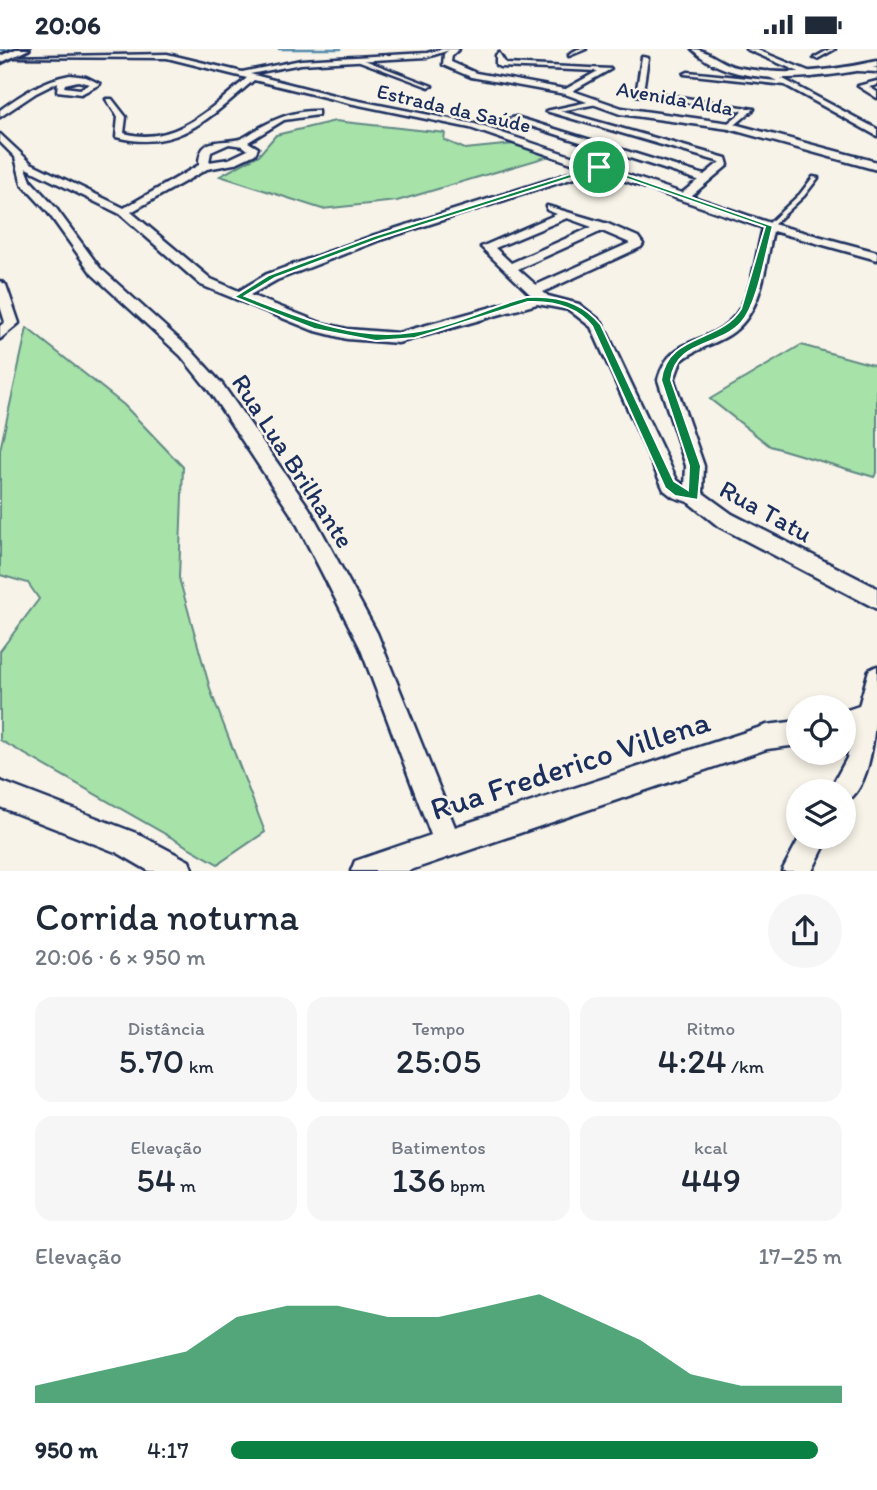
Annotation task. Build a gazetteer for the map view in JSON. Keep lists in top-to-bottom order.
{
  "streets": {
    "street": [
      "Avenida Alda",
      "Estrada da Saúde",
      "Rua Lua Brilhante",
      "Rua Tatu",
      "Rua Frederico Villena"
    ]
  },
  "crossings": [
    ["Estrada da Saúde", "Rua Tatu"],
    ["Rua Lua Brilhante", "Rua Frederico Villena"]
  ],
  "page": {
    "status": "20:06",
    "heading": ["Corrida noturna", "20:06 · 6 × 950 m"],
    "stats": [
      ["Distância", "5.70 km"],
      ["Tempo", "25:05"],
      ["Ritmo", "4:24 /km"],
      ["Elevação", "54 m"],
      ["Batimentos", "136 bpm"],
      ["kcal", "449"]
    ],
    "chart": ["Elevação", "17–25 m"],
    "list": [
      {
        "name": "950 m",
        "note": "4:17"
      }
    ]
  }
}
